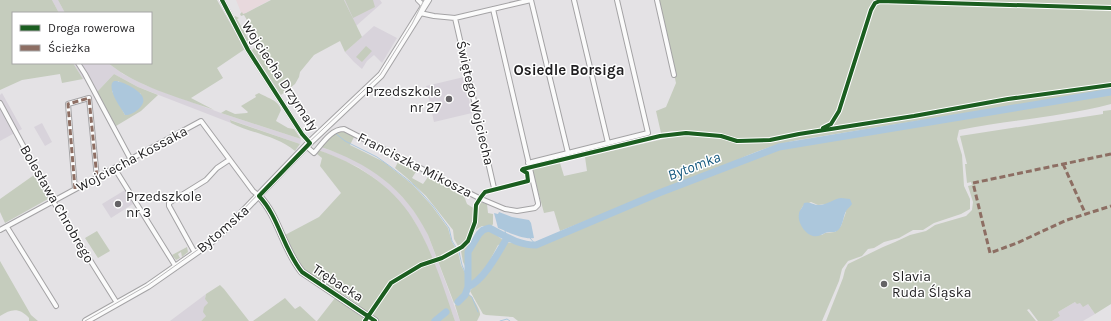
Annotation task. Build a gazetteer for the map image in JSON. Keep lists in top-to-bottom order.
{
  "streets": {
    "street": [
      "Wojciecha Drzymały",
      "Świętego Wojciecha",
      "Wojciecha Kossaka",
      "Franciszka Mikosza",
      "Bolesława Chrobrego",
      "Bytomska",
      "Trębacka"
    ]
  },
  "crossings": [
    ["Wojciecha Drzymały", "Franciszka Mikosza"],
    ["Wojciecha Drzymały", "Bytomska"],
    ["Wojciecha Kossaka", "Bolesława Chrobrego"],
    ["Franciszka Mikosza", "Bytomska"],
    ["Bolesława Chrobrego", "Bytomska"],
    ["Bytomska", "Trębacka"]
  ],
  "districts": ["Osiedle Borsiga"],
  "water": ["Bytomka"],
  "places": ["Przedszkole nr 27", "Przedszkole nr 3", "Slavia Ruda Śląska"],
  "legend": ["Droga rowerowa", "Ścieżka"]
}
